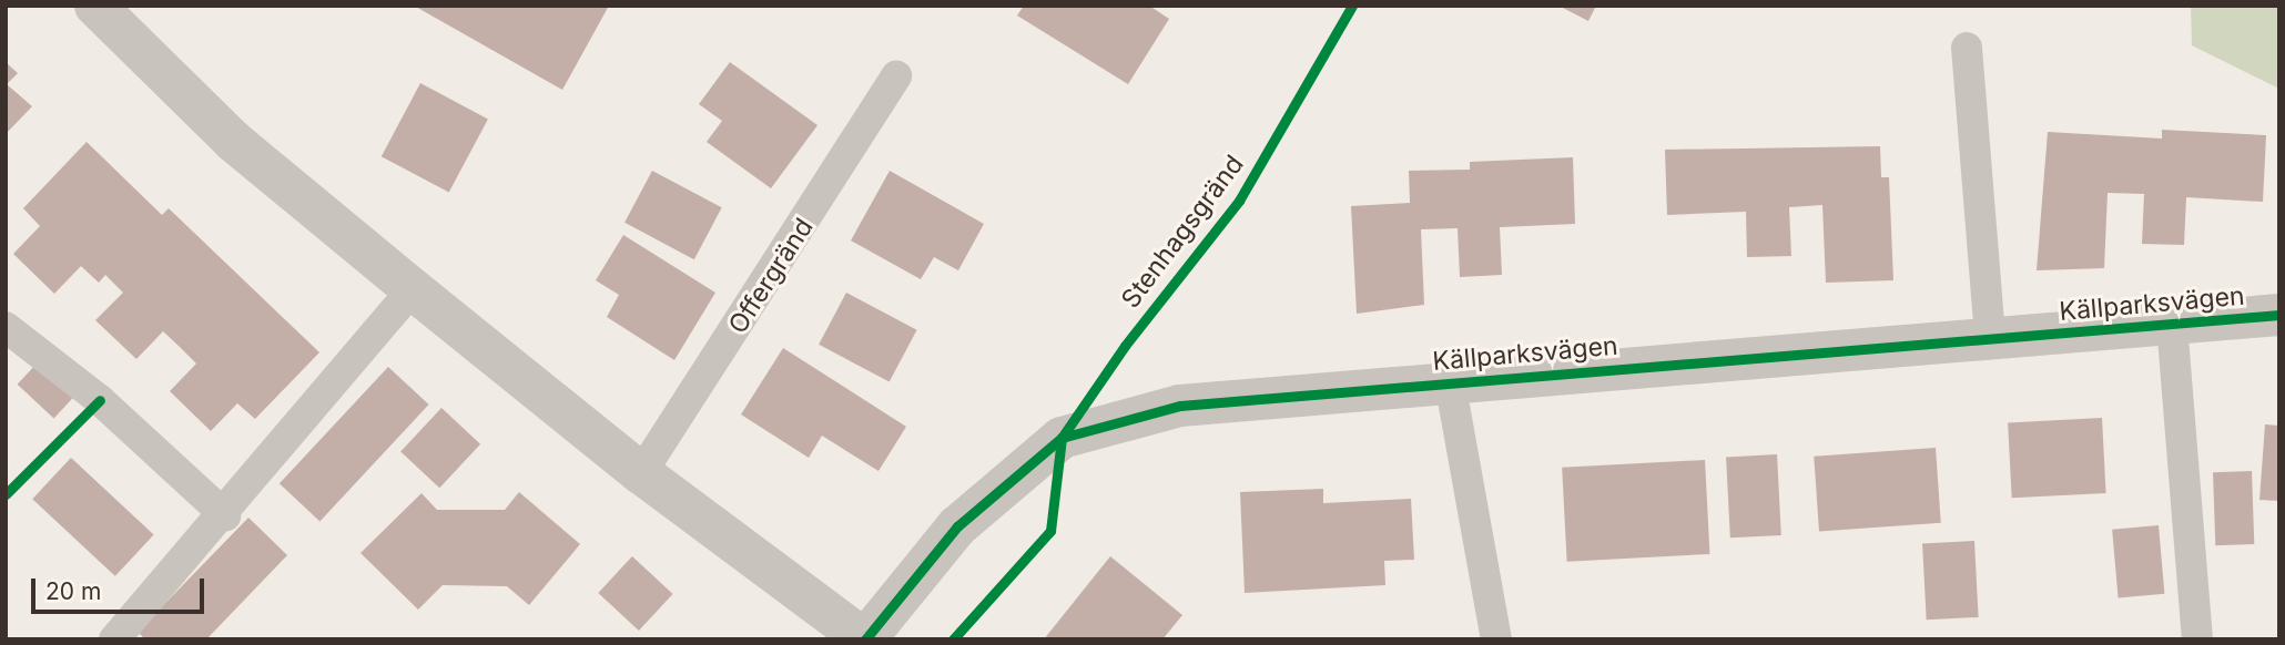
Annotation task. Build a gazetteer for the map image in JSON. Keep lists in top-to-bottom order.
{
  "streets": {
    "street": ["Källparksvägen"],
    "lane": ["Offergränd"],
    "cycle path": ["Stenhagsgränd"]
  },
  "scale_bar": "20 m"
}
